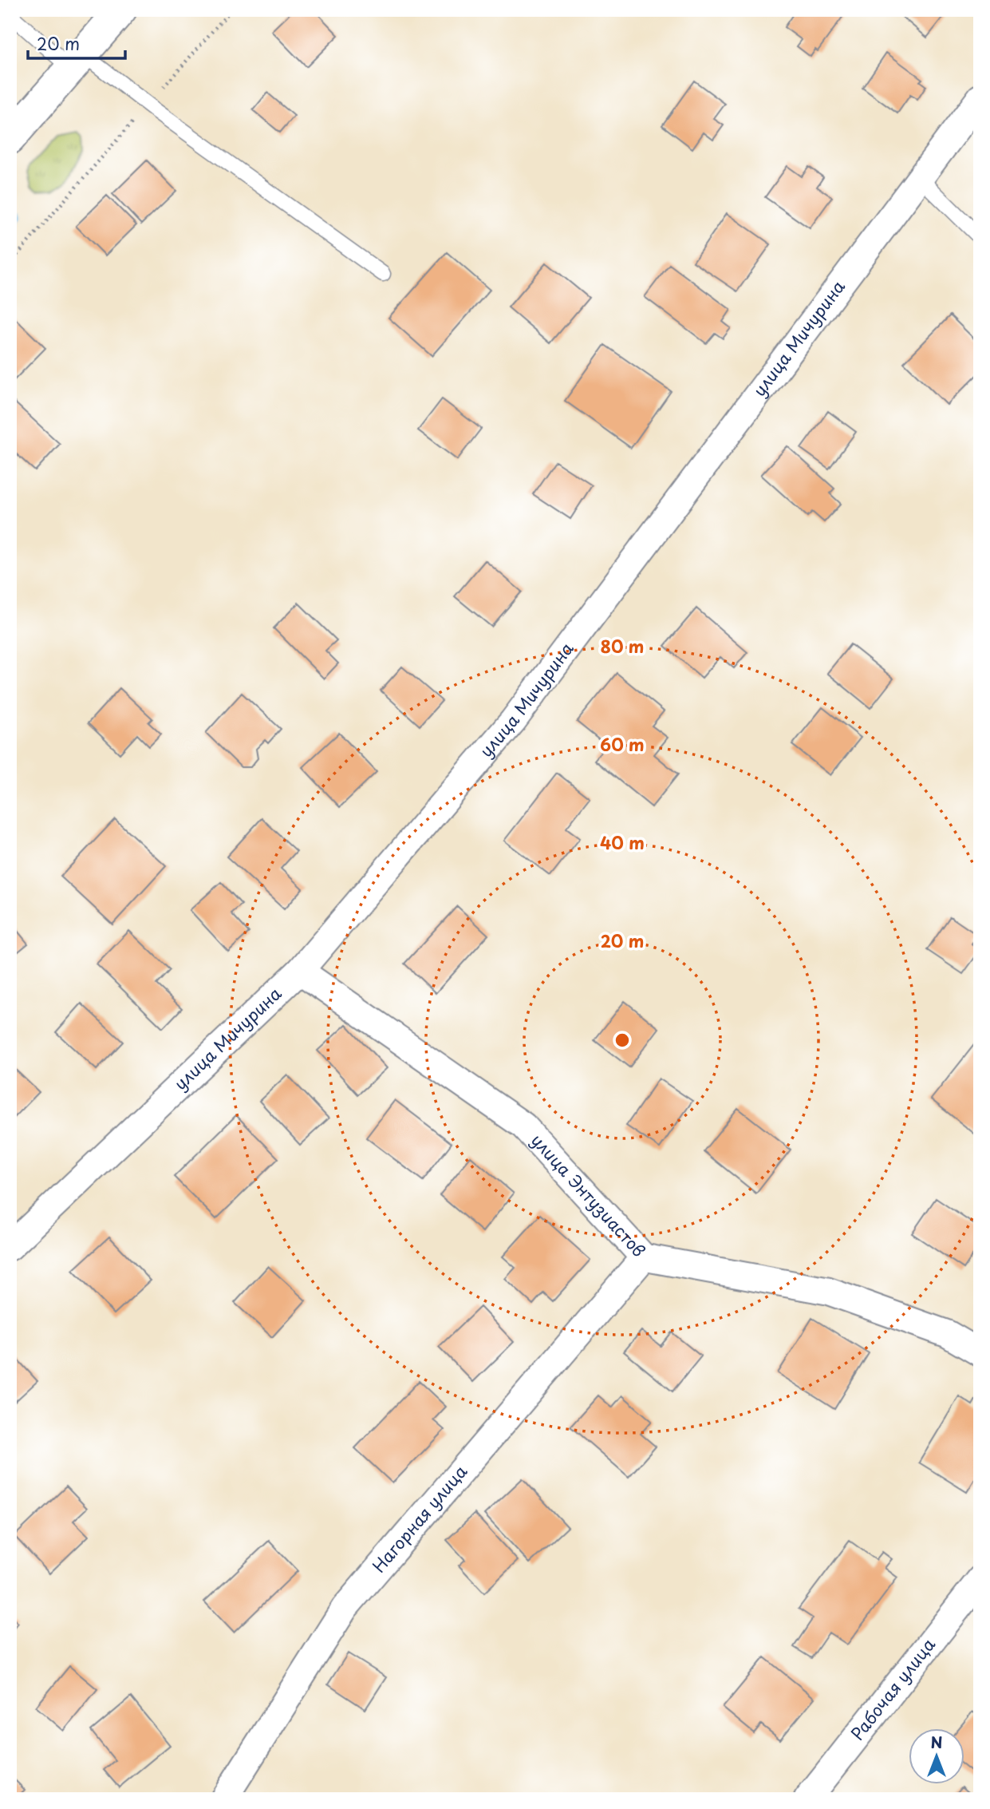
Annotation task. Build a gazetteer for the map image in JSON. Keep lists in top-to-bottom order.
{
  "streets": {
    "street": [
      "улица Мичурина",
      "улица Энтузиастов",
      "Нагорная улица",
      "Рабочая улица"
    ]
  },
  "crossings": [
    ["улица Мичурина", "улица Энтузиастов"],
    ["улица Энтузиастов", "Нагорная улица"]
  ],
  "scale_bar": "20 m",
  "north": "top",
  "rings": [
    "80 m",
    "60 m",
    "40 m",
    "20 m"
  ]
}
